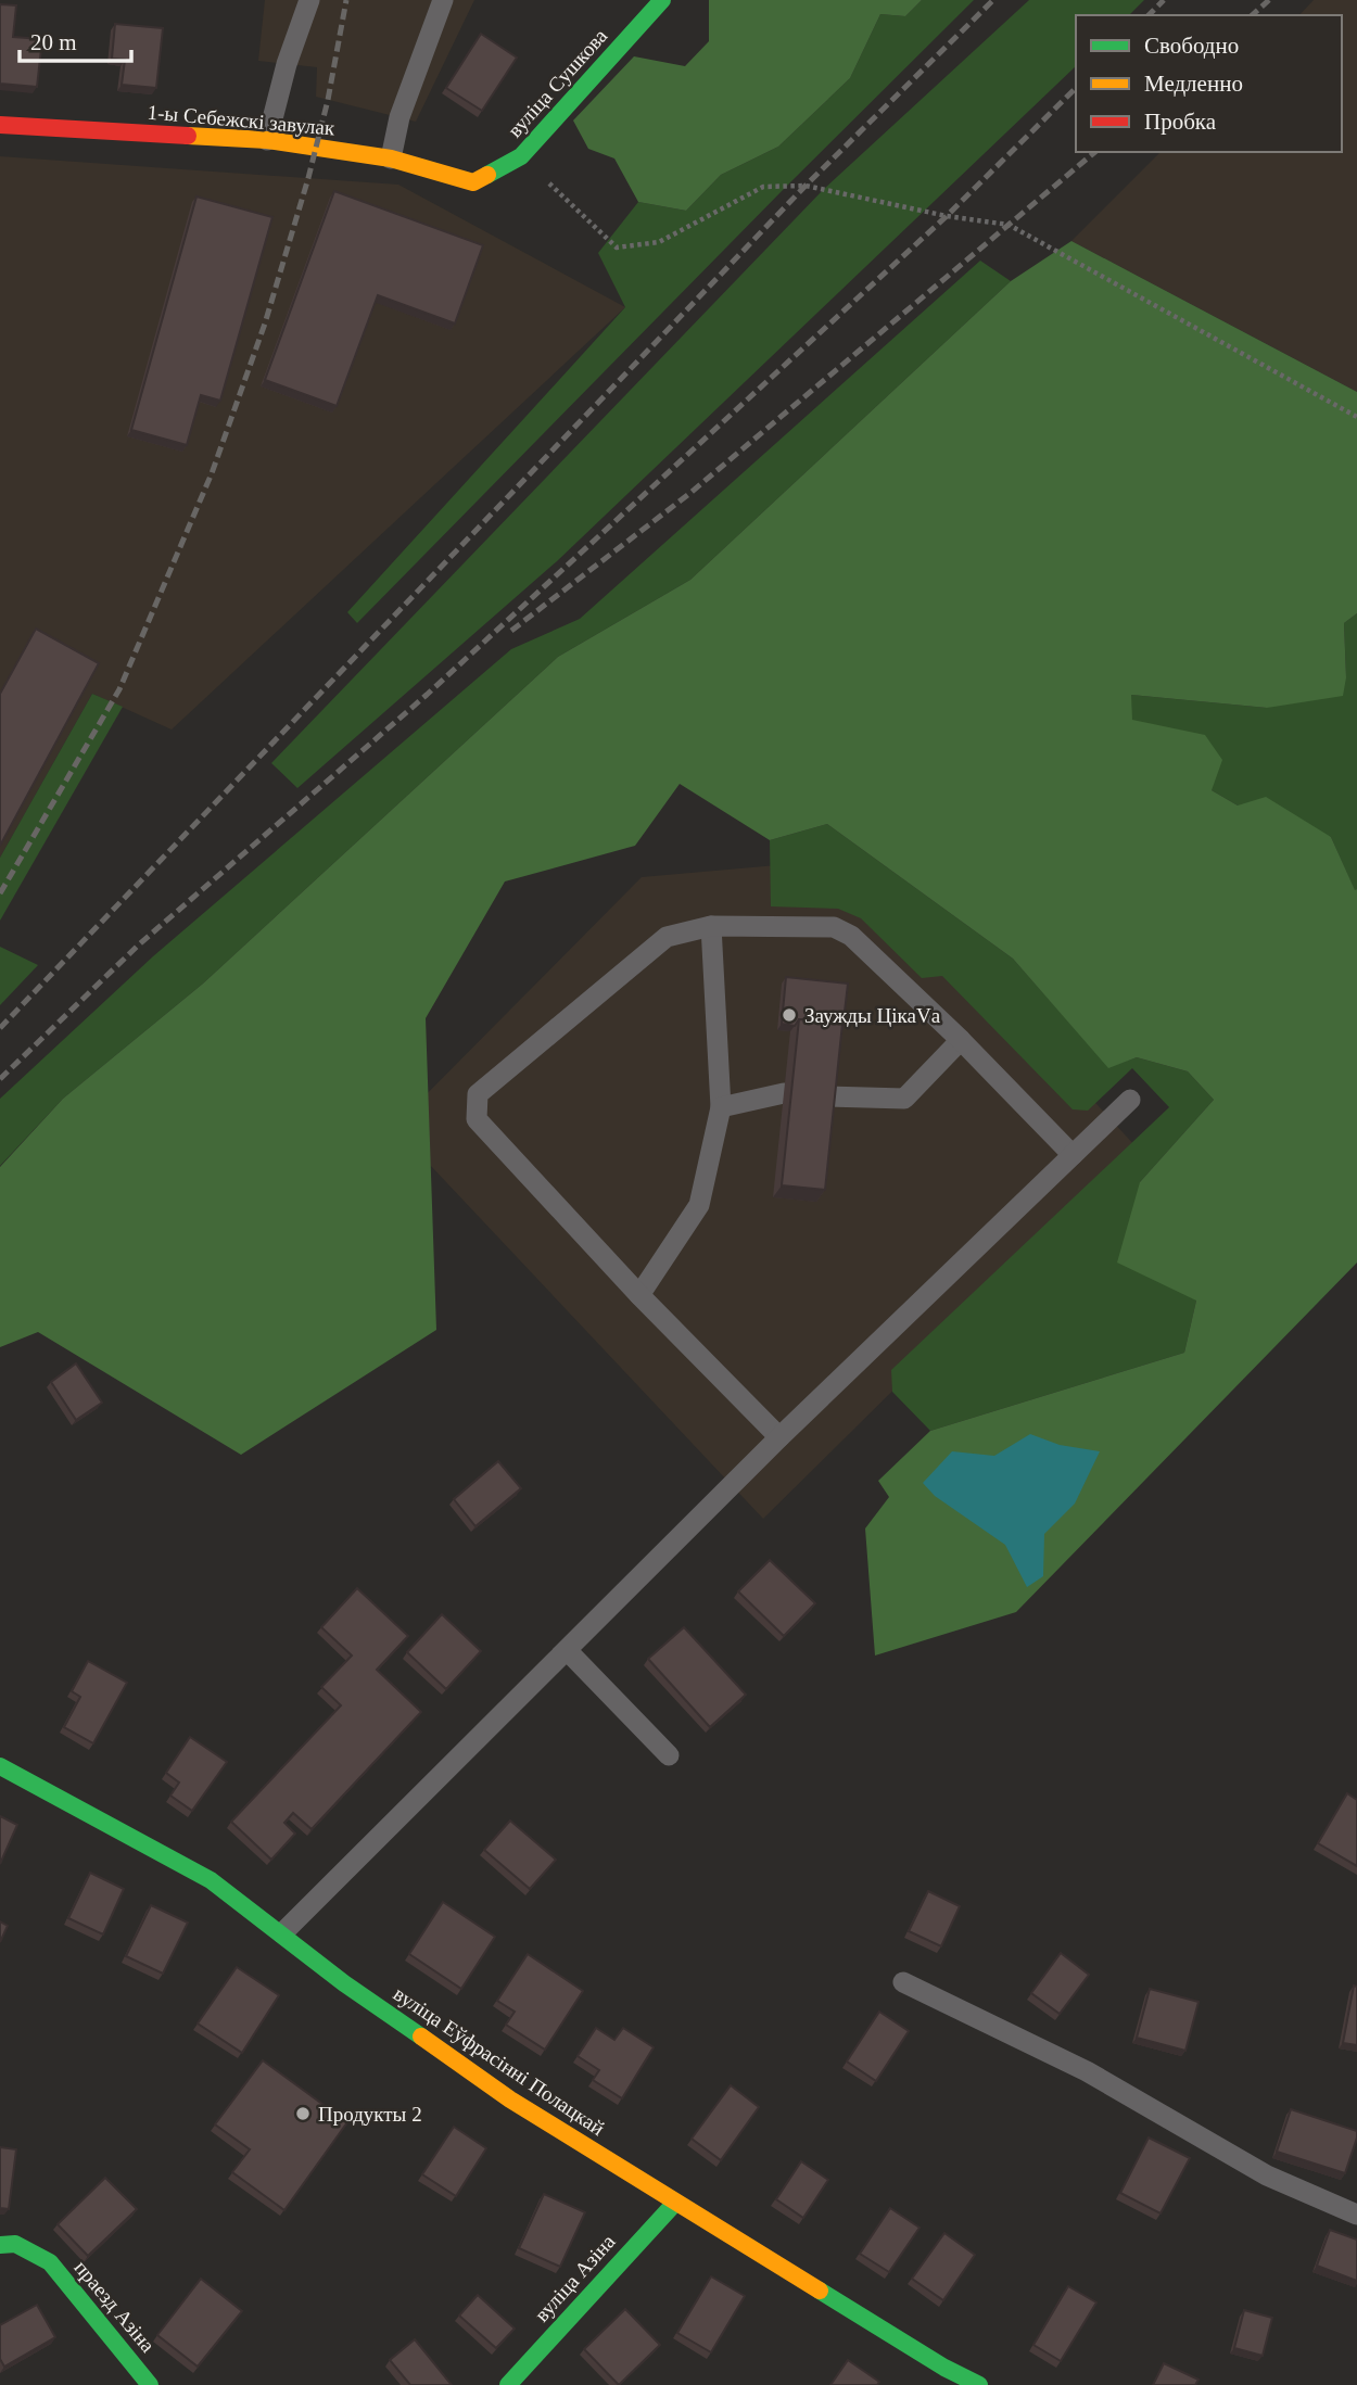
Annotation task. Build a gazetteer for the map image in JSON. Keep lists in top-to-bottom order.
{
  "streets": {
    "street": [
      "вуліца Сушкова",
      "1-ы Себежскі завулак",
      "вуліца Еўфрасінні Полацкай",
      "вуліца Азіна",
      "праезд Азіна"
    ]
  },
  "crossings": [
    ["вуліца Сушкова", "1-ы Себежскі завулак"],
    ["вуліца Еўфрасінні Полацкай", "вуліца Азіна"]
  ],
  "places": ["Заужды ЦікаVа", "Продукты 2"],
  "legend": ["Свободно", "Медленно", "Пробка"],
  "scale_bar": "20 m"
}
